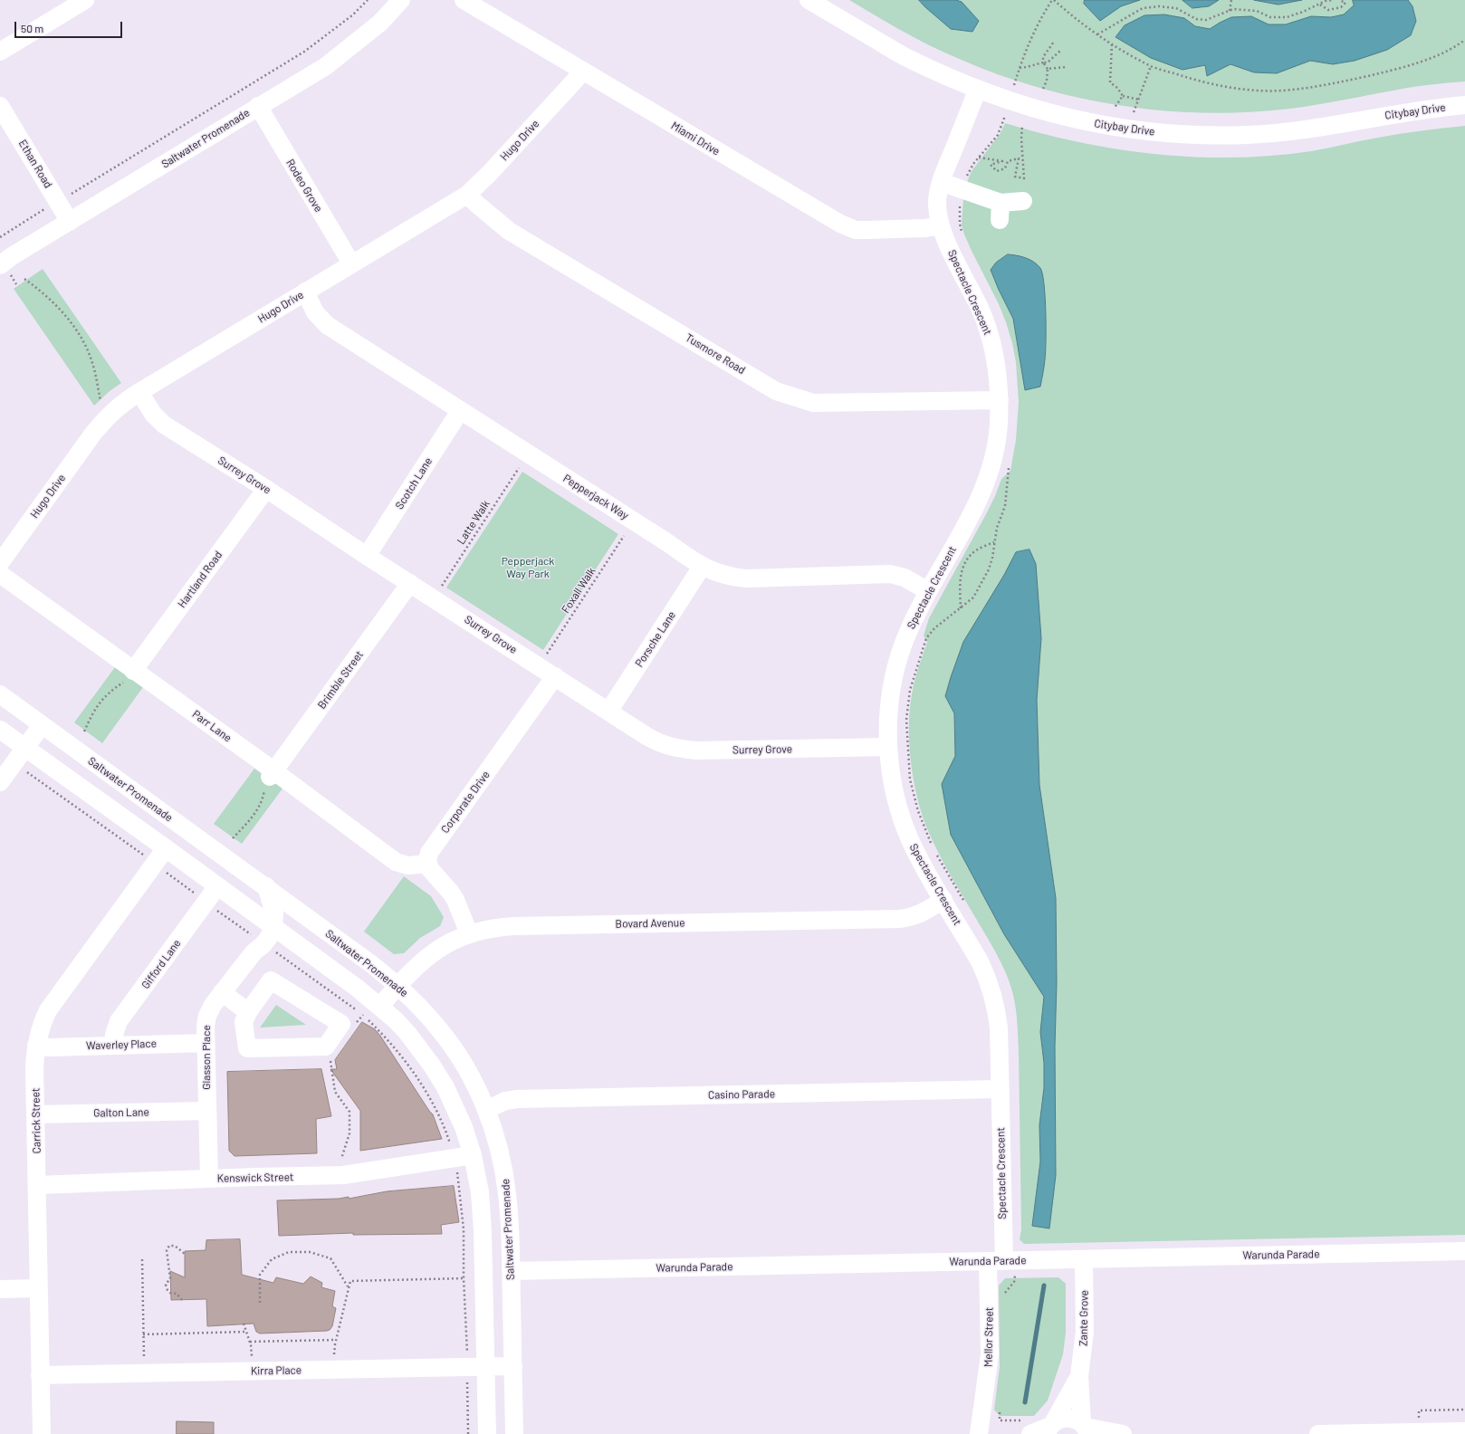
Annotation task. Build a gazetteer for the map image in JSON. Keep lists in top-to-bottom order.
{
  "streets": {
    "street": [
      "Citybay Drive",
      "Saltwater Promenade",
      "Miami Drive",
      "Hugo Drive",
      "Ethan Road",
      "Rodeo Grove",
      "Spectacle Crescent",
      "Tusmore Road",
      "Surrey Grove",
      "Scotch Lane",
      "Pepperjack Way",
      "Hartland Road",
      "Porsche Lane",
      "Brimble Street",
      "Parr Lane",
      "Corporate Drive",
      "Bovard Avenue",
      "Gifford Lane",
      "Waverley Place",
      "Glasson Place",
      "Casino Parade",
      "Galton Lane",
      "Carrick Street",
      "Kenswick Street",
      "Warunda Parade",
      "Zante Grove",
      "Mellor Street",
      "Kirra Place"
    ],
    "path": ["Latte Walk", "Foxall Walk"]
  },
  "crossings": [
    ["Citybay Drive", "Spectacle Crescent"],
    ["Saltwater Promenade", "Ethan Road"],
    ["Saltwater Promenade", "Rodeo Grove"],
    ["Saltwater Promenade", "Bovard Avenue"],
    ["Saltwater Promenade", "Casino Parade"],
    ["Saltwater Promenade", "Warunda Parade"],
    ["Saltwater Promenade", "Kirra Place"],
    ["Miami Drive", "Hugo Drive"],
    ["Miami Drive", "Spectacle Crescent"],
    ["Hugo Drive", "Rodeo Grove"],
    ["Hugo Drive", "Tusmore Road"],
    ["Hugo Drive", "Surrey Grove"],
    ["Hugo Drive", "Pepperjack Way"],
    ["Spectacle Crescent", "Tusmore Road"],
    ["Spectacle Crescent", "Surrey Grove"],
    ["Spectacle Crescent", "Pepperjack Way"],
    ["Spectacle Crescent", "Bovard Avenue"],
    ["Spectacle Crescent", "Casino Parade"],
    ["Spectacle Crescent", "Warunda Parade"],
    ["Spectacle Crescent", "Mellor Street"],
    ["Surrey Grove", "Scotch Lane"],
    ["Surrey Grove", "Hartland Road"],
    ["Surrey Grove", "Porsche Lane"],
    ["Surrey Grove", "Brimble Street"],
    ["Surrey Grove", "Corporate Drive"],
    ["Scotch Lane", "Pepperjack Way"],
    ["Pepperjack Way", "Porsche Lane"],
    ["Hartland Road", "Parr Lane"],
    ["Brimble Street", "Parr Lane"],
    ["Parr Lane", "Corporate Drive"],
    ["Gifford Lane", "Waverley Place"],
    ["Waverley Place", "Glasson Place"],
    ["Waverley Place", "Carrick Street"],
    ["Glasson Place", "Galton Lane"],
    ["Glasson Place", "Kenswick Street"],
    ["Galton Lane", "Carrick Street"],
    ["Carrick Street", "Kenswick Street"],
    ["Carrick Street", "Kirra Place"],
    ["Warunda Parade", "Zante Grove"],
    ["Warunda Parade", "Mellor Street"]
  ],
  "parks": ["Pepperjack Way Park"],
  "scale_bar": "50 m"
}
